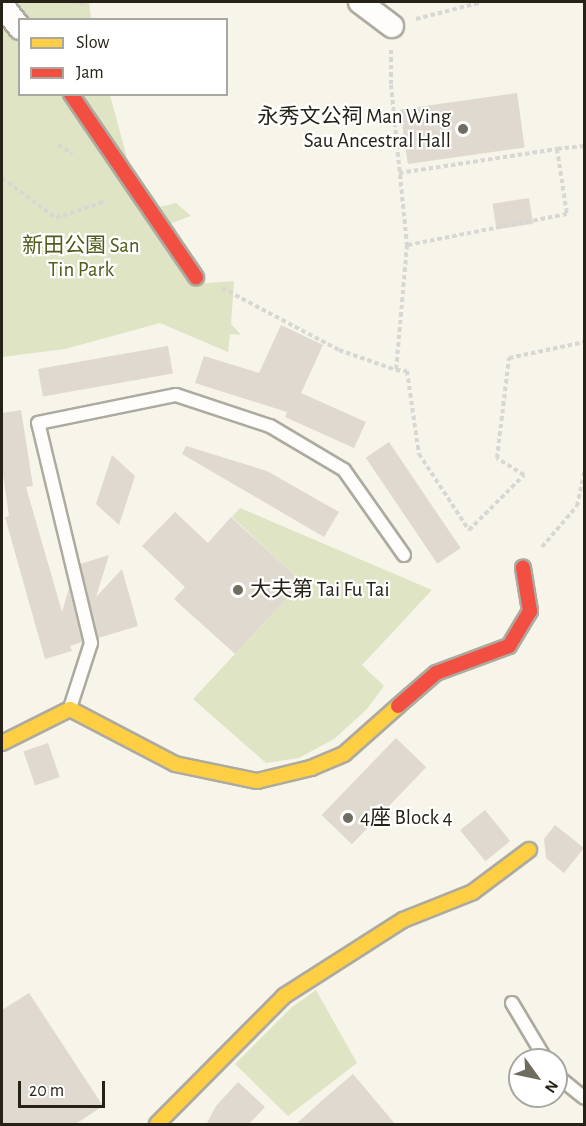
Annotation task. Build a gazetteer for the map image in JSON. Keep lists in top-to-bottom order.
{
  "parks": ["新田公園 San Tin Park"],
  "places": ["永秀文公祠 Man Wing Sau Ancestral Hall", "大夫第 Tai Fu Tai", "4座 Block 4"],
  "legend": ["Slow", "Jam"],
  "scale_bar": "20 m",
  "north": "bottom right"
}
